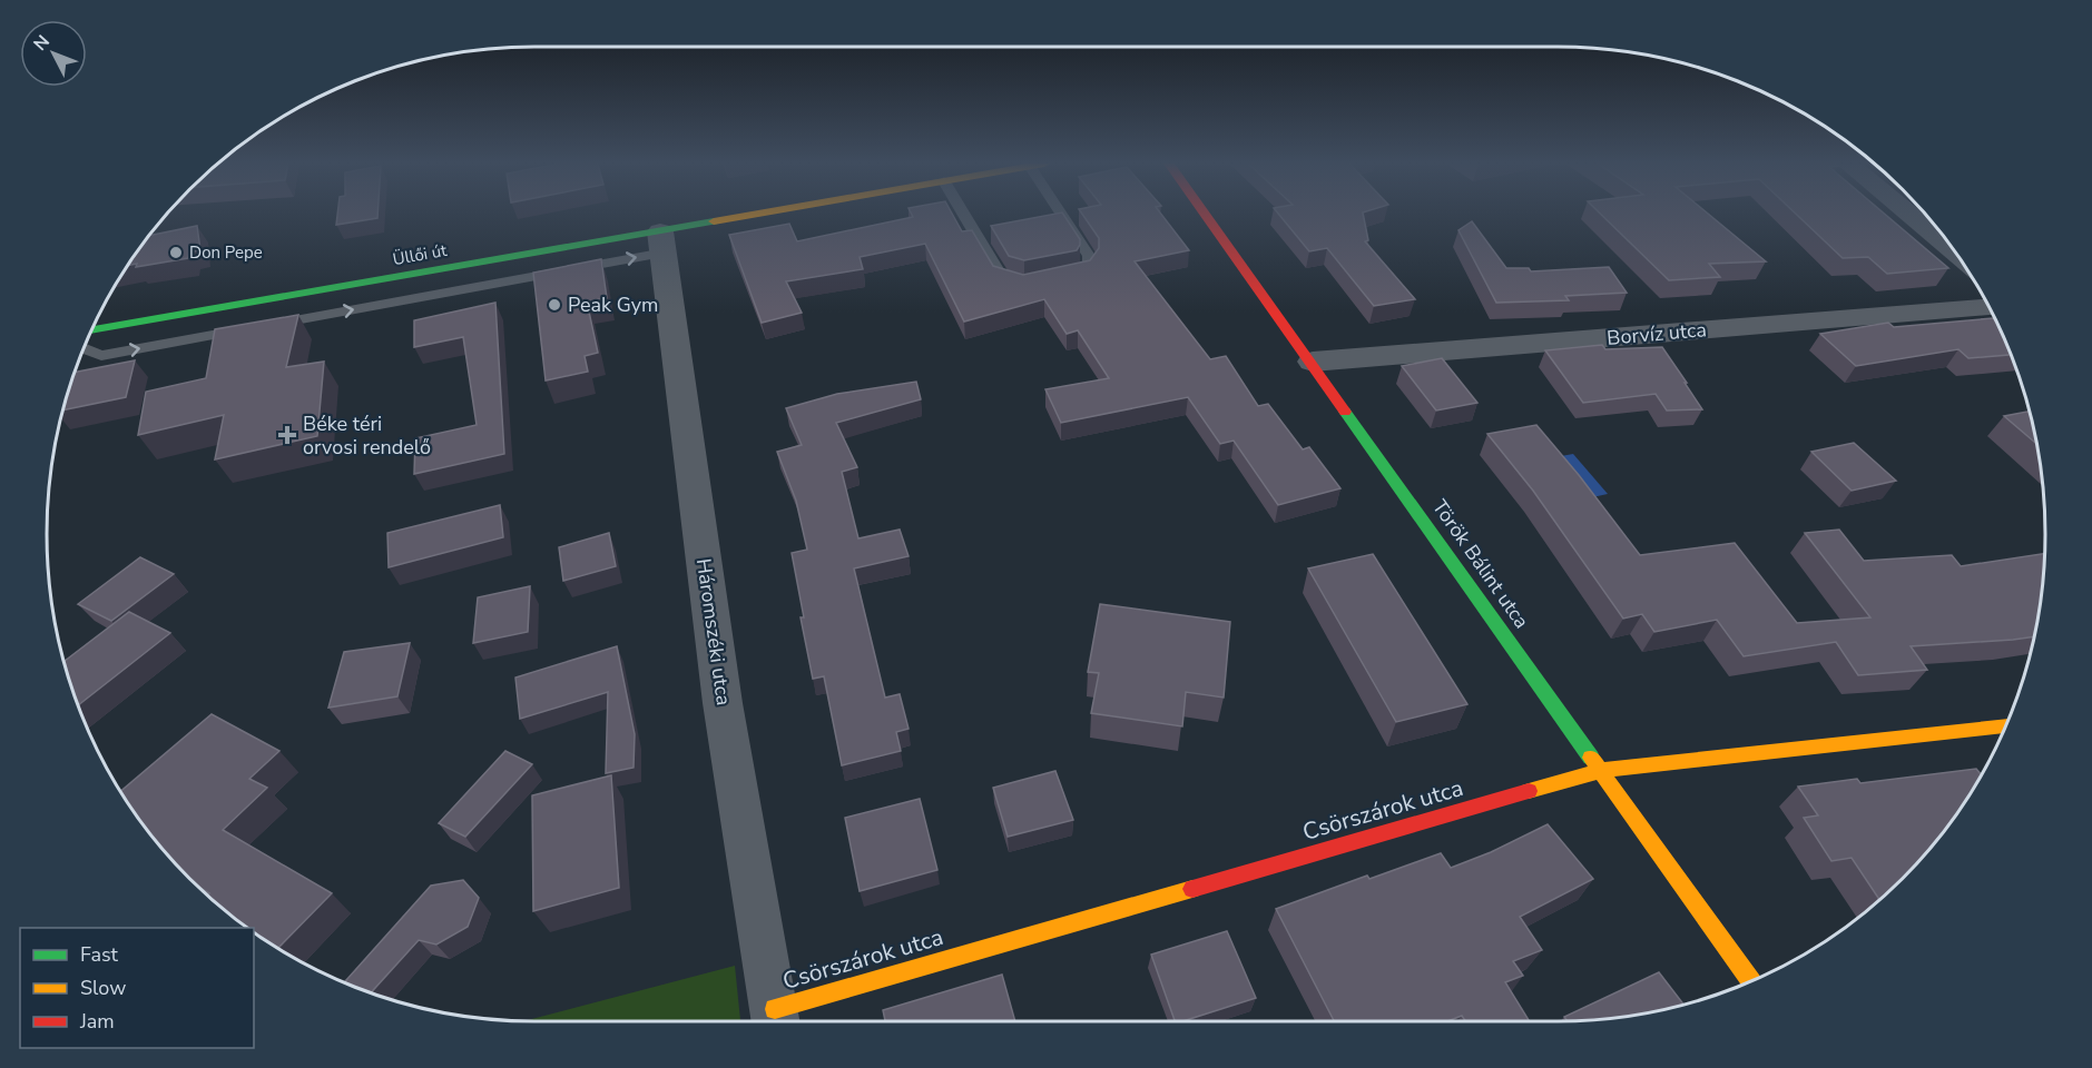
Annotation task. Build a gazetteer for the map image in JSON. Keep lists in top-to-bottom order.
{
  "streets": {
    "street": [
      "Üllői út",
      "Borvíz utca",
      "Török Bálint utca",
      "Háromszéki utca",
      "Csörszárok utca"
    ]
  },
  "crossings": [
    ["Üllői út", "Háromszéki utca"],
    ["Borvíz utca", "Török Bálint utca"],
    ["Török Bálint utca", "Csörszárok utca"],
    ["Háromszéki utca", "Csörszárok utca"]
  ],
  "places": {
    "other": ["Don Pepe", "Peak Gym"],
    "health": ["Béke téri orvosi rendelő"]
  },
  "legend": ["Fast", "Slow", "Jam"],
  "north": "top left"
}
